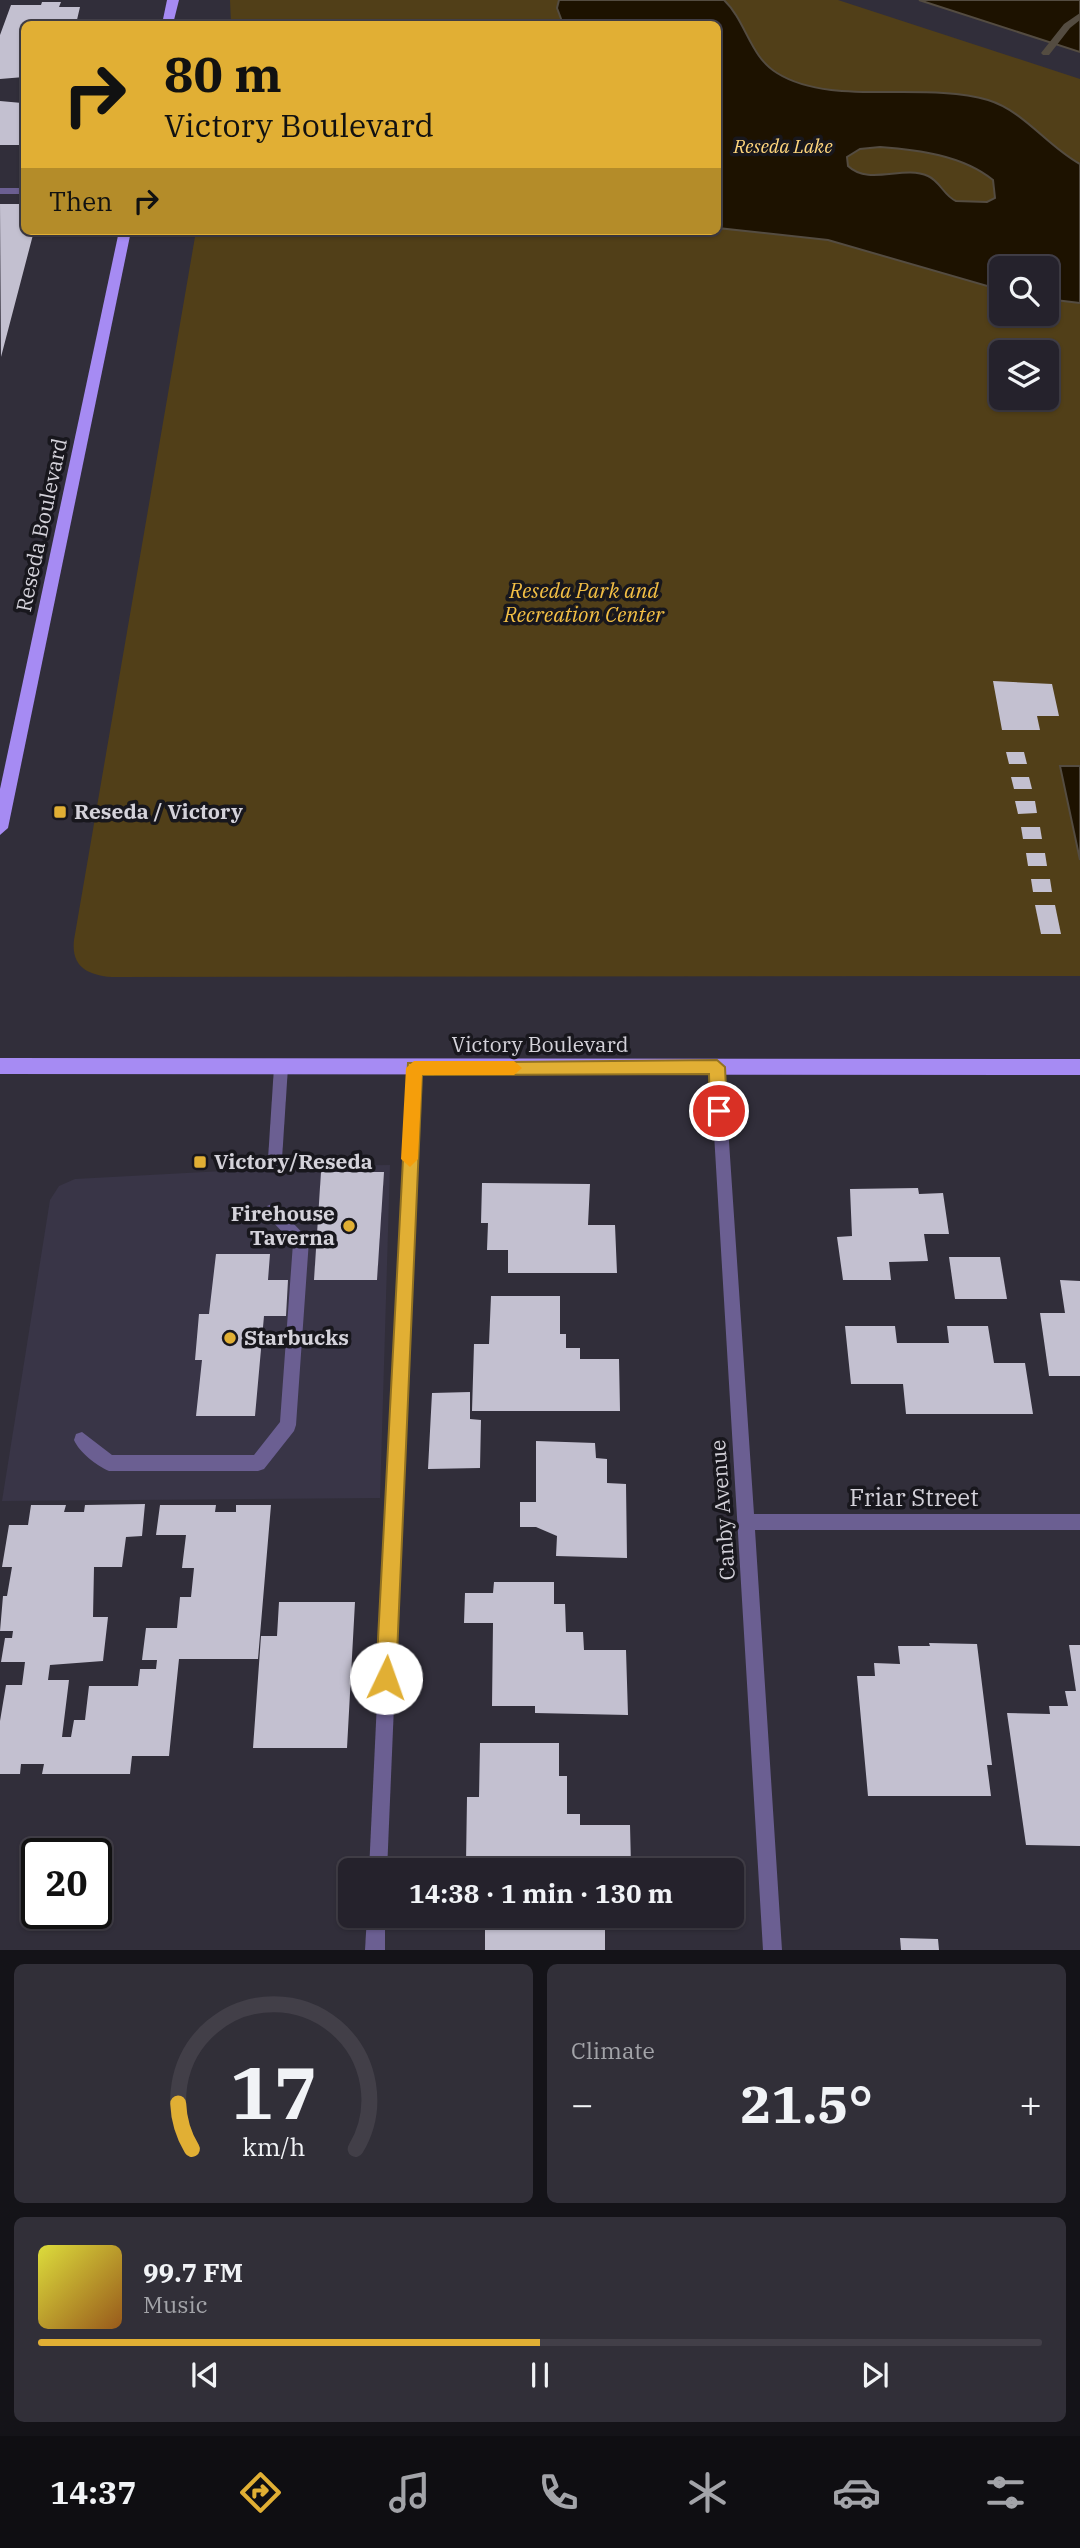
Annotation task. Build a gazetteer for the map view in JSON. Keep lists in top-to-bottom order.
{
  "streets": {
    "main road": ["Reseda Boulevard", "Victory Boulevard"],
    "street": ["Friar Street", "Canby Avenue"]
  },
  "crossings": [
    ["Victory Boulevard", "Canby Avenue"],
    ["Friar Street", "Canby Avenue"]
  ],
  "water": ["Reseda Lake"],
  "parks": ["Reseda Park and Recreation Center"],
  "places": {
    "transit": ["Reseda / Victory", "Victory/Reseda"],
    "other": ["Firehouse Taverna", "Starbucks"]
  },
  "page": {
    "turn": ["80 m", "Victory Boulevard"],
    "then": "Then",
    "limit": "20",
    "trip": "14:38 · 1 min · 130 m",
    "tile": "Climate",
    "heat": ["−", "21.5°", "+"],
    "song": ["99.7 FM", "Music"],
    "tabs": "14:37",
    "gauge": ["17", "km/h"]
  }
}
